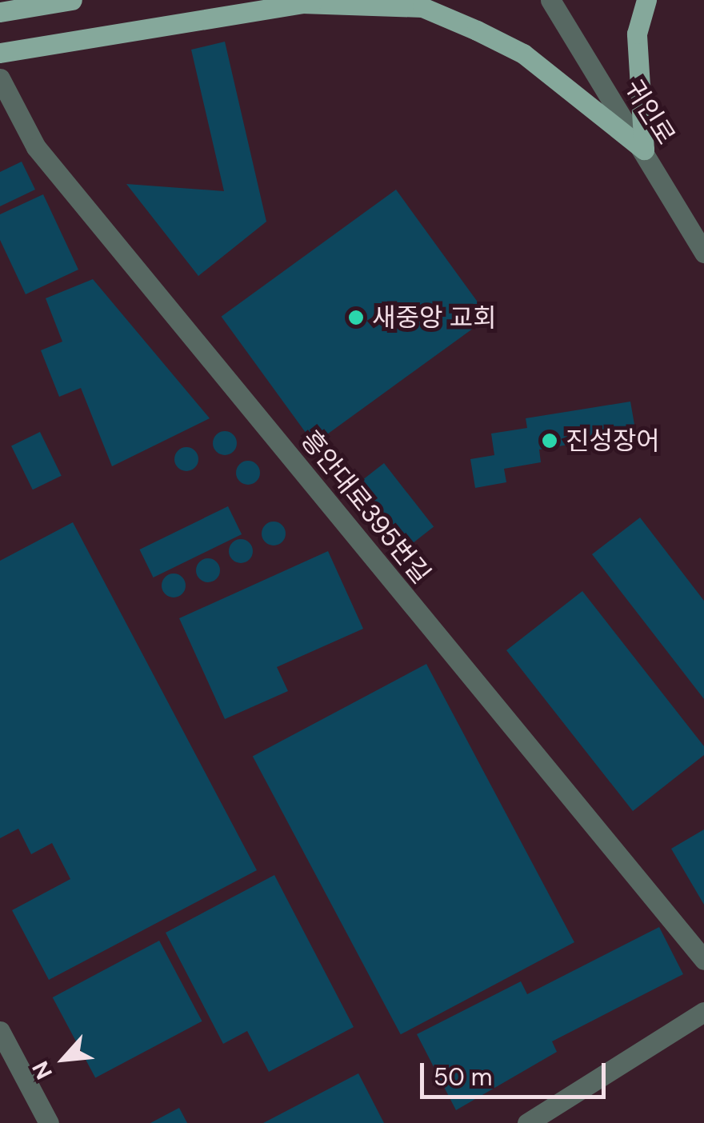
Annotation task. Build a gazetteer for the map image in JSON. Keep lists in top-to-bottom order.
{
  "streets": {
    "street": ["귀인로", "흥안대로395번길"]
  },
  "places": ["새중앙 교회", "진성장어"],
  "scale_bar": "50 m",
  "north": "bottom left"
}
